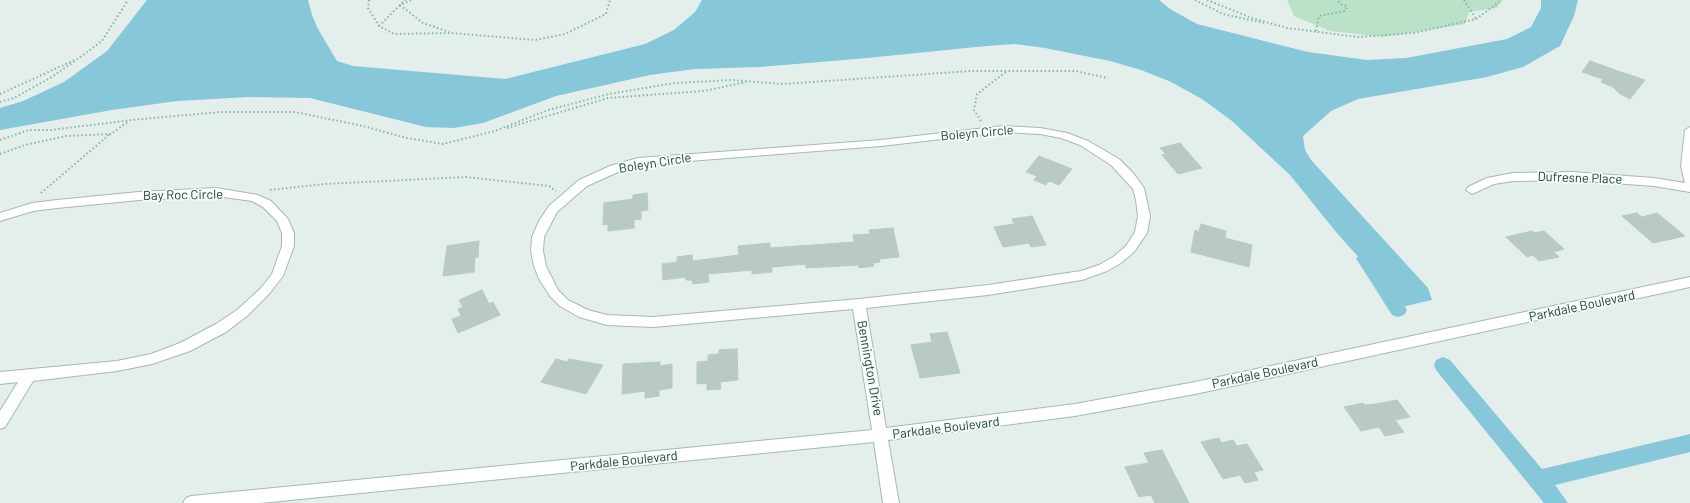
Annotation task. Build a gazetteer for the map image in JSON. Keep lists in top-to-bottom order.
{
  "streets": {
    "street": [
      "Boleyn Circle",
      "Dufresne Place",
      "Bay Roc Circle",
      "Parkdale Boulevard",
      "Bennington Drive"
    ]
  },
  "crossings": [
    ["Boleyn Circle", "Bennington Drive"],
    ["Parkdale Boulevard", "Bennington Drive"]
  ]
}
